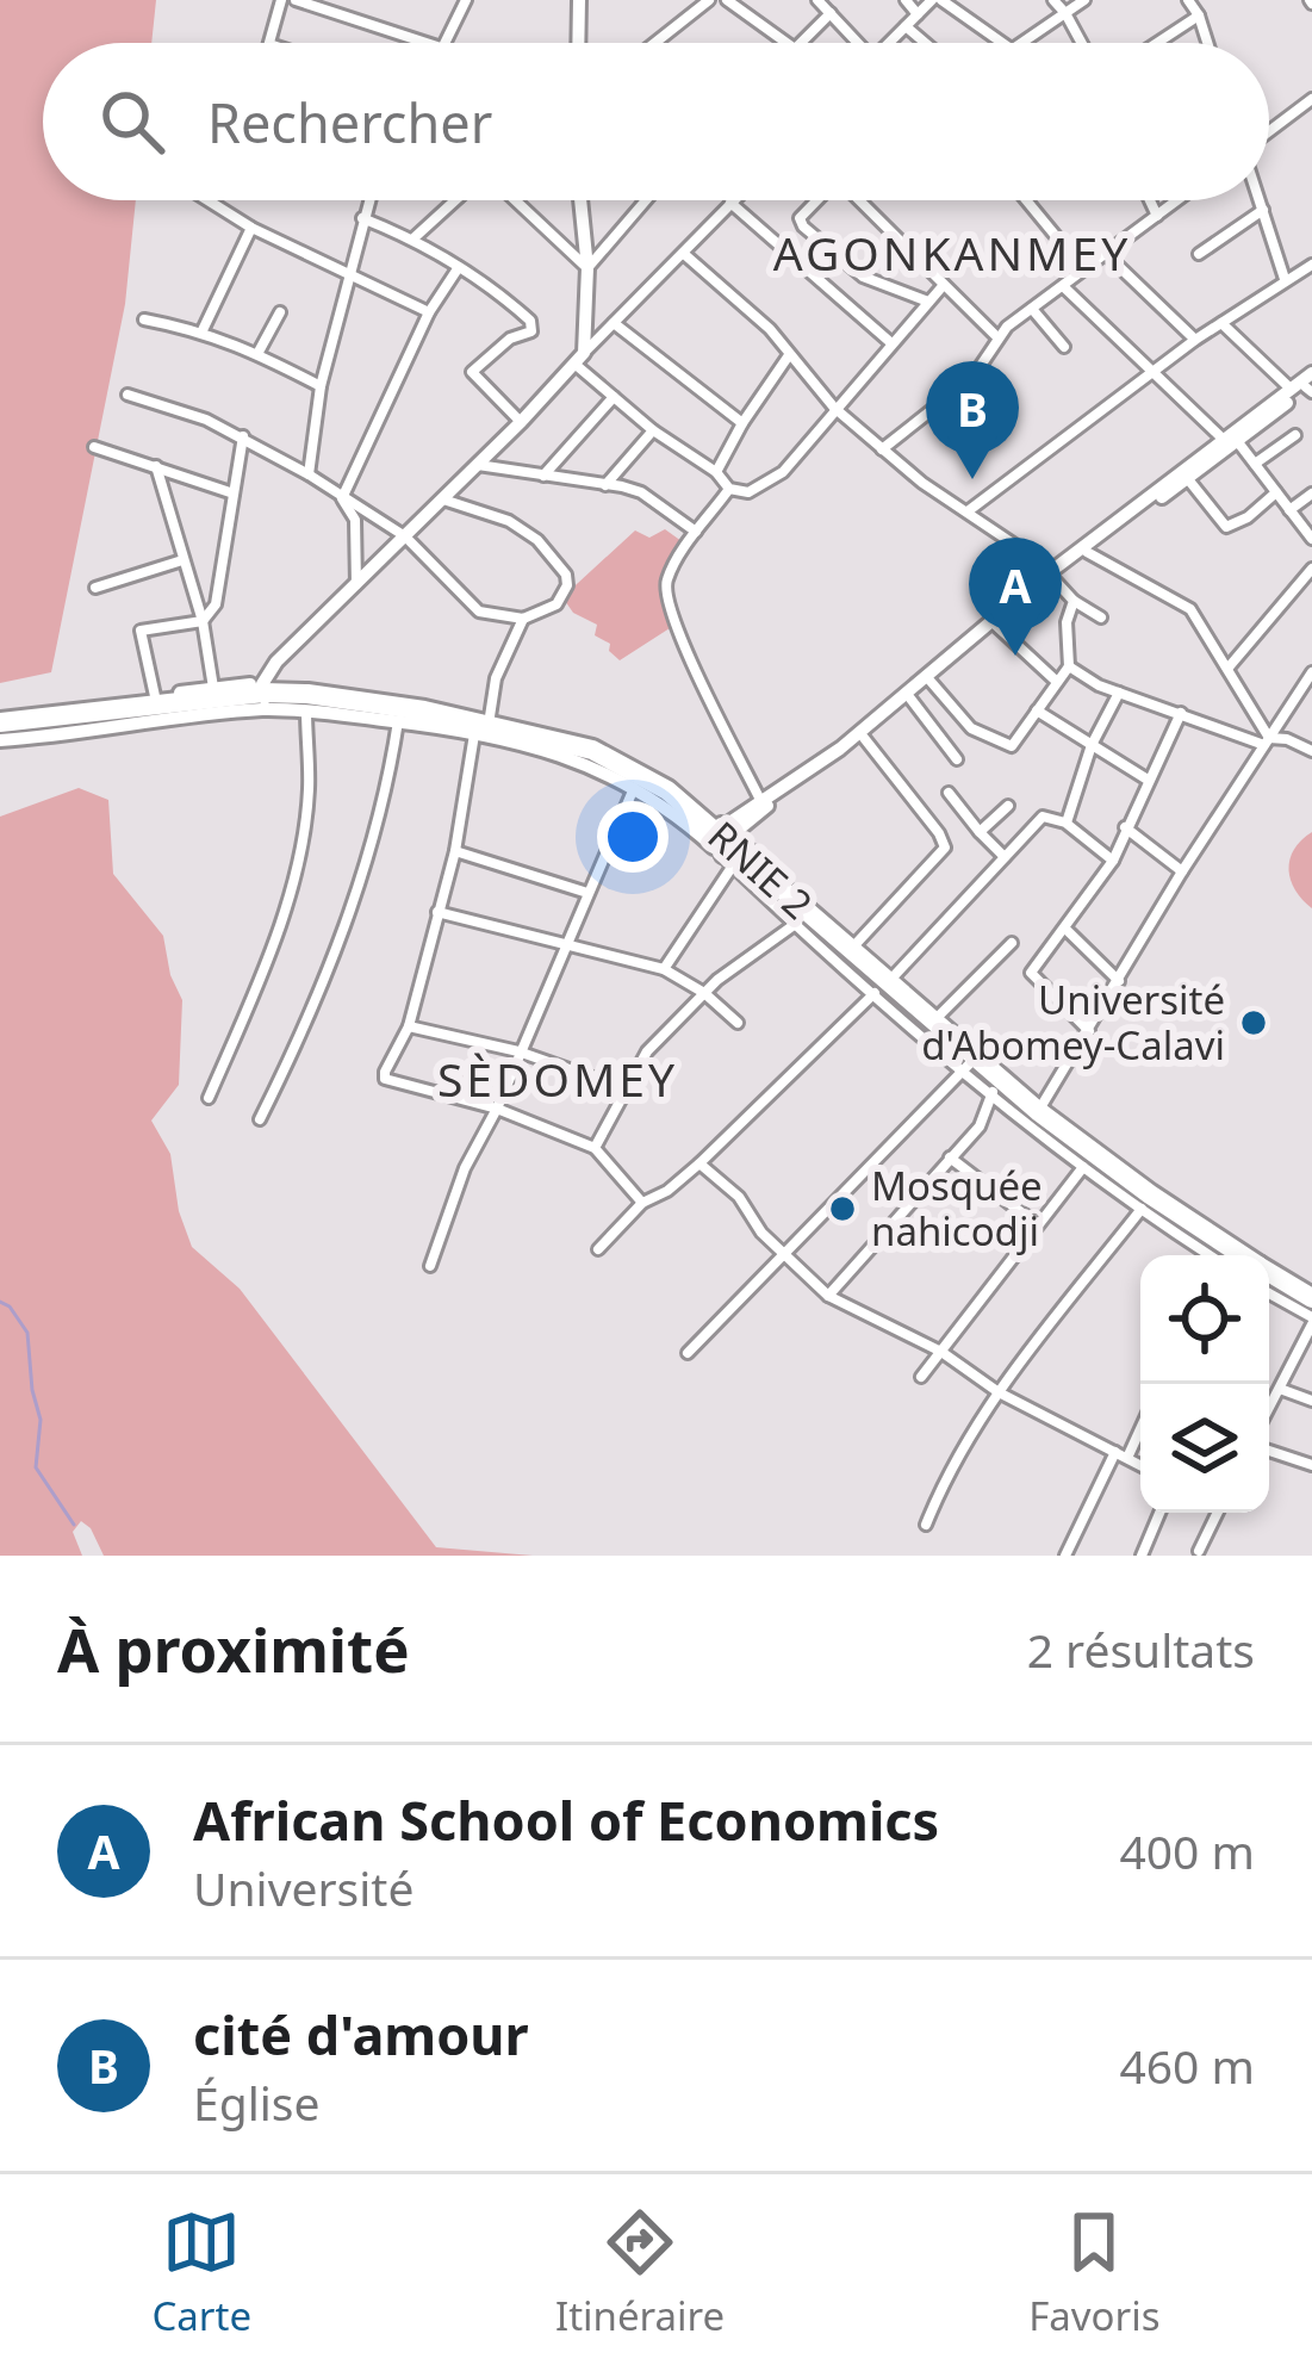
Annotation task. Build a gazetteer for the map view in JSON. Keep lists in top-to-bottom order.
{
  "streets": {
    "highway": ["RNIE 2"]
  },
  "districts": ["AGONKANMEY", "SÈDOMEY"],
  "places": ["Université d'Abomey-Calavi", "Mosquée nahicodji"],
  "page": {
    "search": "Rechercher",
    "pins": ["B", "A"],
    "heading": ["À proximité", "2 résultats"],
    "list": [
      {
        "mark": "A",
        "name": "African School of Economics",
        "note": "Université",
        "value": "400 m"
      },
      {
        "mark": "B",
        "name": "cité d'amour",
        "note": "Église",
        "value": "460 m"
      }
    ],
    "nav": ["Carte", "Itinéraire", "Favoris"]
  }
}
